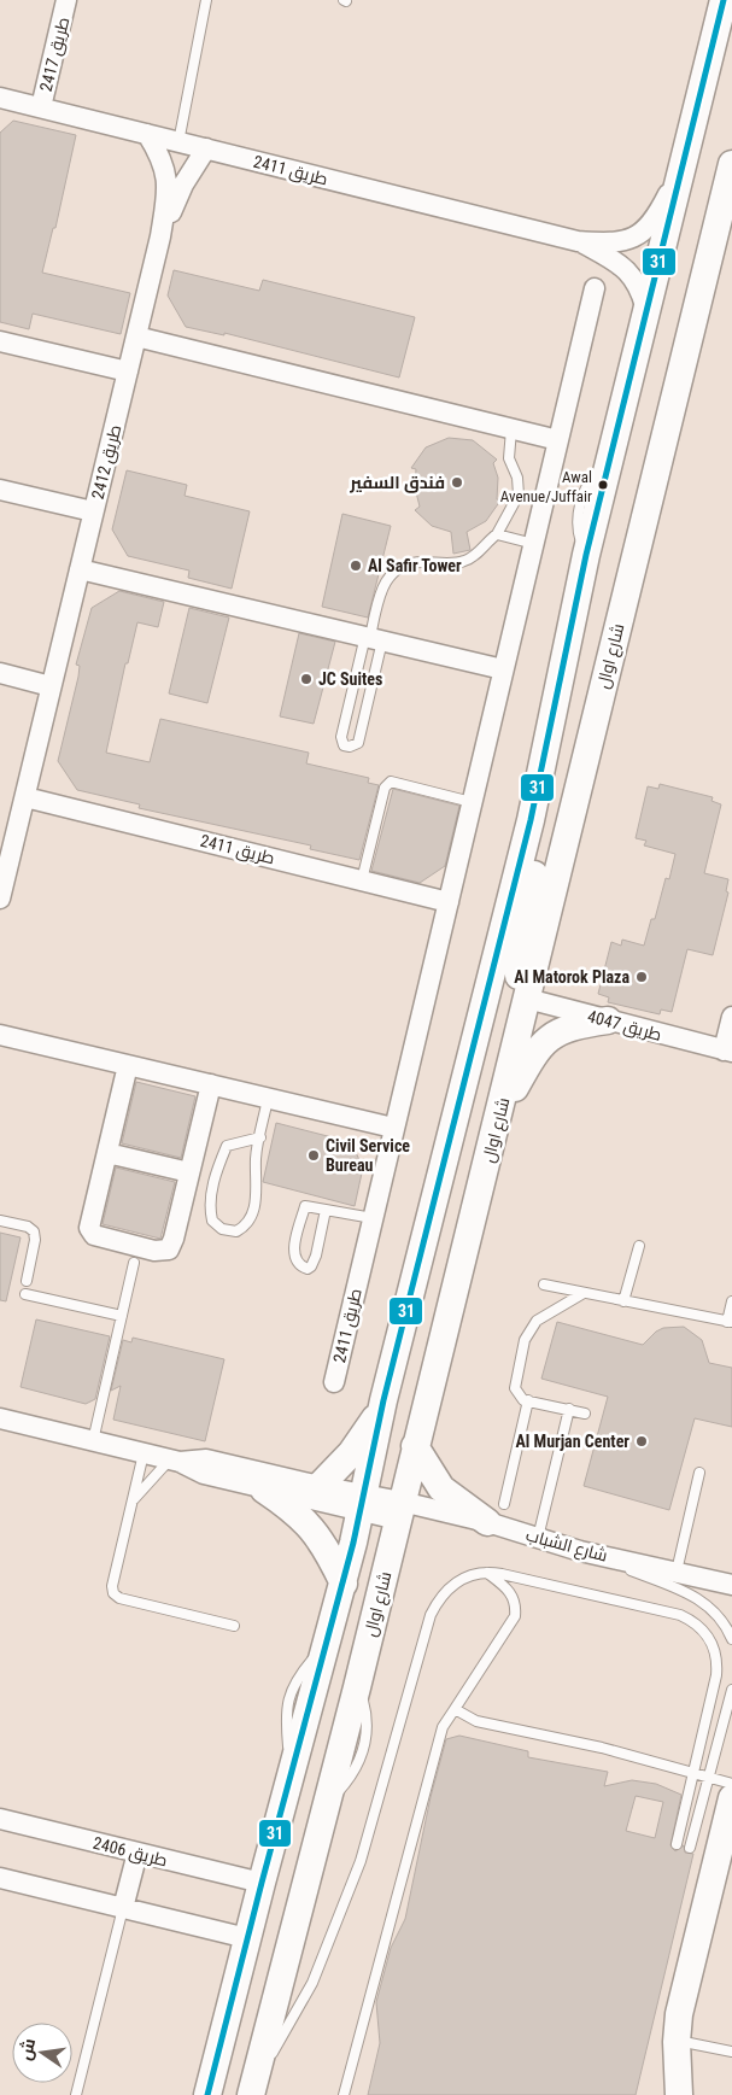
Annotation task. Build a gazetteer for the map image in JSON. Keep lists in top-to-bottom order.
{
  "streets": {
    "main road": ["شارع اوال"],
    "street": [
      "طريق 2417",
      "طريق 2411",
      "طريق 2412",
      "طريق 4047",
      "شارع الشباب",
      "طريق 2406"
    ]
  },
  "crossings": [
    ["طريق 2417", "طريق 2411"],
    ["طريق 2411", "طريق 2412"],
    ["شارع اوال", "طريق 4047"],
    ["شارع اوال", "شارع الشباب"]
  ],
  "places": [
    "فندق السفير",
    "Awal Avenue/Juffair",
    "Al Safir Tower",
    "JC Suites",
    "Al Matorok Plaza",
    "Civil Service Bureau",
    "Al Murjan Center"
  ],
  "lines": ["transit line 31"],
  "north": "left"
}
